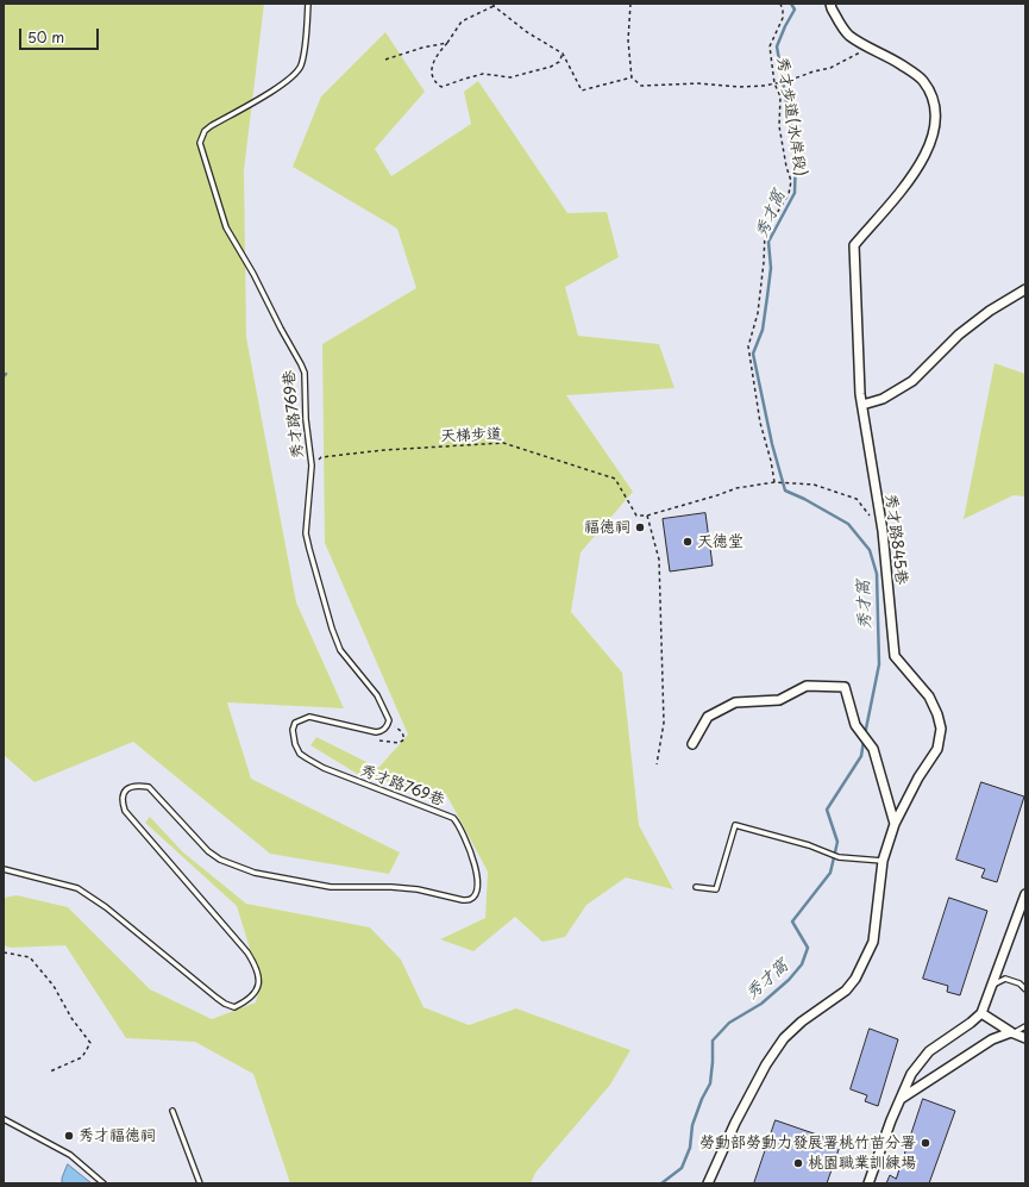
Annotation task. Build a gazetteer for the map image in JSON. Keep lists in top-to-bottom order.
{
  "streets": {
    "street": ["秀才路845巷"],
    "lane": ["秀才路769巷"],
    "path": ["秀才步道(水岸段)", "天梯步道"]
  },
  "crossings": [
    ["秀才路769巷", "天梯步道"]
  ],
  "water": ["秀才窩"],
  "places": [
    "福德祠",
    "天德堂",
    "秀才福德祠",
    "勞動部勞動力發展署桃竹苗分署",
    "桃園職業訓練場"
  ],
  "scale_bar": "50 m"
}
